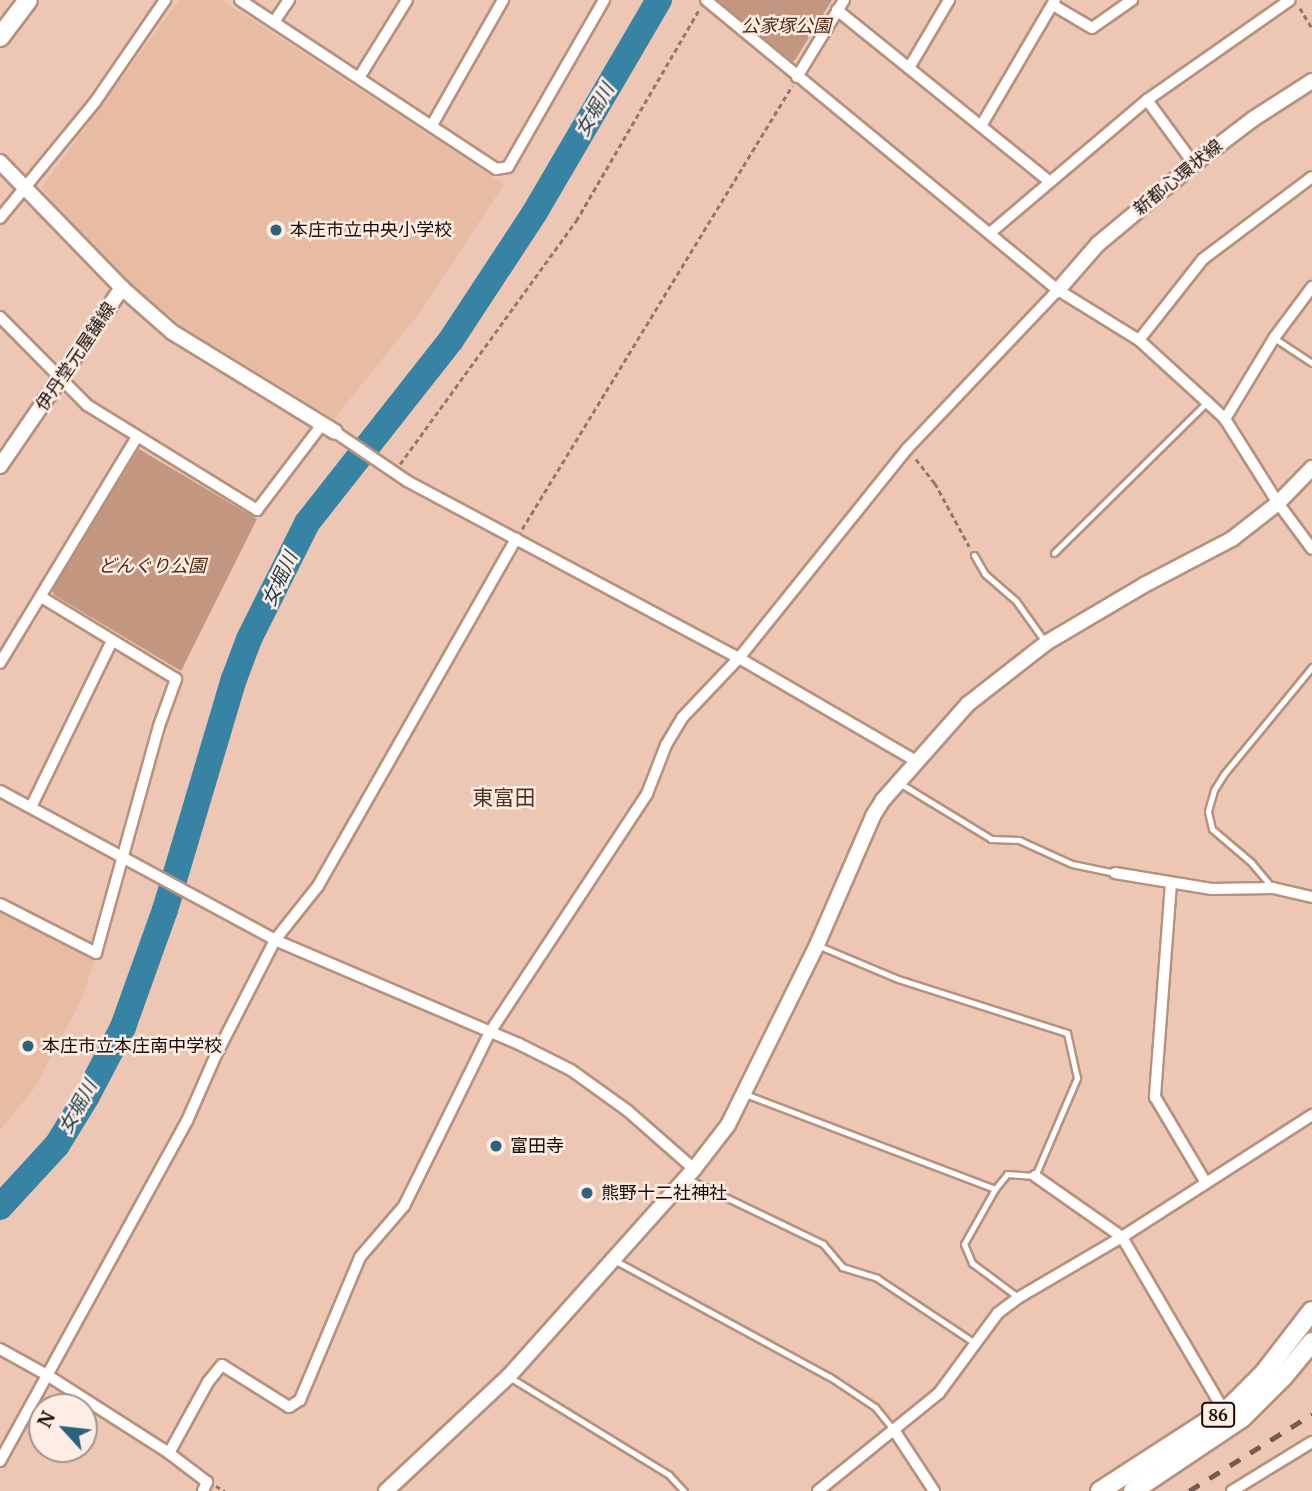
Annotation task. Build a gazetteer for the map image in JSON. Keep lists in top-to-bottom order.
{
  "streets": {
    "main road": ["86"],
    "street": ["新都心環状線", "伊丹堂元屋舗線"]
  },
  "districts": ["東富田"],
  "water": ["女堀川"],
  "parks": ["公家塚公園", "どんぐり公園"],
  "places": [
    "本庄市立中央小学校",
    "本庄市立本庄南中学校",
    "富田寺",
    "熊野十二社神社"
  ],
  "north": "top left"
}
